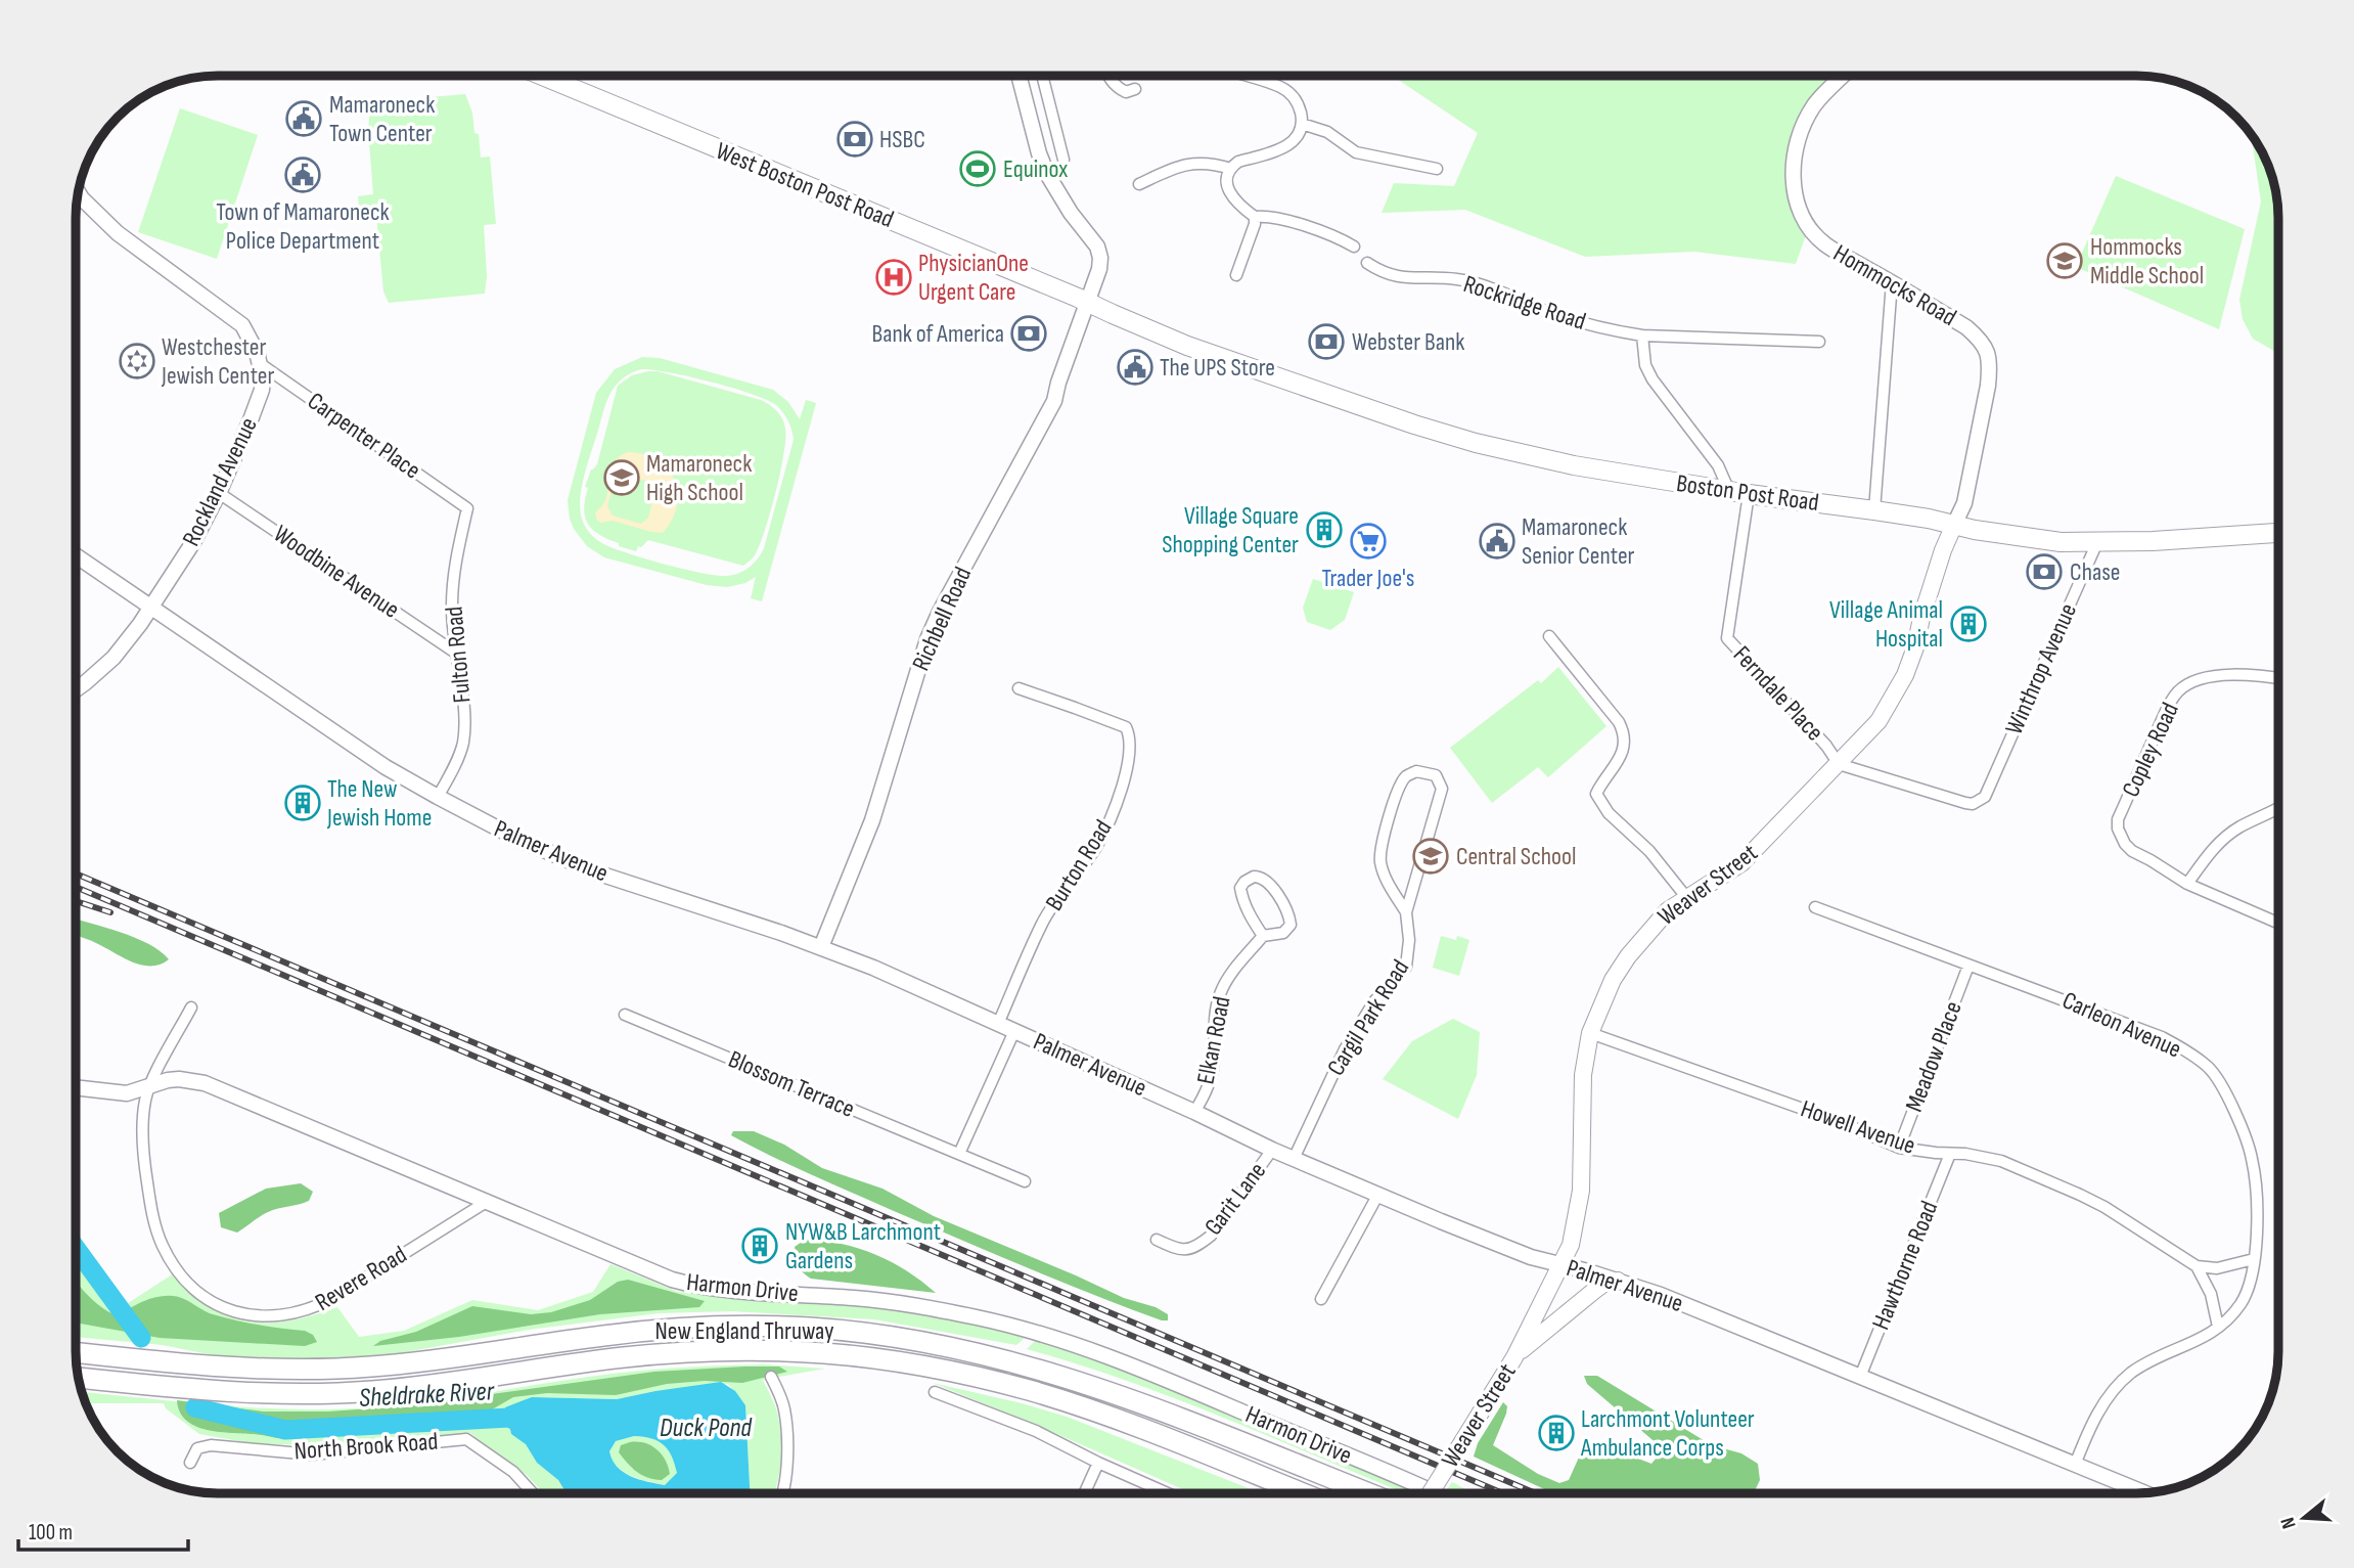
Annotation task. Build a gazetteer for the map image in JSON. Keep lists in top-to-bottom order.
{
  "streets": {
    "highway": ["New England Thruway"],
    "main road": ["West Boston Post Road", "Boston Post Road", "Weaver Street"],
    "street": [
      "Hommocks Road",
      "Rockridge Road",
      "Carpenter Place",
      "Rockland Avenue",
      "Woodbine Avenue",
      "Richbell Road",
      "Fulton Road",
      "Winthrop Avenue",
      "Ferndale Place",
      "Copley Road",
      "Palmer Avenue",
      "Burton Road",
      "Cargil Park Road",
      "Carleon Avenue",
      "Elkan Road",
      "Meadow Place",
      "Blossom Terrace",
      "Howell Avenue",
      "Garit Lane",
      "Hawthorne Road",
      "Revere Road",
      "Harmon Drive",
      "North Brook Road"
    ]
  },
  "crossings": [
    ["West Boston Post Road", "Boston Post Road"],
    ["West Boston Post Road", "Richbell Road"],
    ["Hommocks Road", "Boston Post Road"],
    ["Hommocks Road", "Weaver Street"],
    ["Carpenter Place", "Rockland Avenue"],
    ["Carpenter Place", "Fulton Road"],
    ["Rockland Avenue", "Woodbine Avenue"],
    ["Rockland Avenue", "Palmer Avenue"],
    ["Boston Post Road", "Winthrop Avenue"],
    ["Boston Post Road", "Ferndale Place"],
    ["Boston Post Road", "Weaver Street"],
    ["Woodbine Avenue", "Fulton Road"],
    ["Richbell Road", "Palmer Avenue"],
    ["Fulton Road", "Palmer Avenue"],
    ["Winthrop Avenue", "Ferndale Place"],
    ["Winthrop Avenue", "Weaver Street"],
    ["Ferndale Place", "Weaver Street"],
    ["Palmer Avenue", "Burton Road"],
    ["Palmer Avenue", "Weaver Street"],
    ["Palmer Avenue", "Cargil Park Road"],
    ["Palmer Avenue", "Carleon Avenue"],
    ["Palmer Avenue", "Elkan Road"],
    ["Palmer Avenue", "Garit Lane"],
    ["Palmer Avenue", "Hawthorne Road"],
    ["Weaver Street", "Howell Avenue"],
    ["Carleon Avenue", "Meadow Place"],
    ["Meadow Place", "Howell Avenue"],
    ["Howell Avenue", "Hawthorne Road"],
    ["Revere Road", "Harmon Drive"]
  ],
  "water": ["Sheldrake River", "Duck Pond"],
  "places": {
    "public building": [
      "Mamaroneck Town Center",
      "Town of Mamaroneck Police Department",
      "The UPS Store",
      "Mamaroneck Senior Center"
    ],
    "bank": [
      "HSBC",
      "Bank of America",
      "Webster Bank",
      "Chase"
    ],
    "sports": ["Equinox"],
    "school or university": ["Hommocks Middle School", "Mamaroneck High School", "Central School"],
    "hospital": ["PhysicianOne Urgent Care"],
    "synagogue": ["Westchester Jewish Center"],
    "building": [
      "Village Square Shopping Center",
      "Village Animal Hospital",
      "The New Jewish Home",
      "NYW&B Larchmont Gardens",
      "Larchmont Volunteer Ambulance Corps"
    ],
    "supermarket": ["Trader Joe's"]
  },
  "scale_bar": "100 m",
  "north": "left"
}
